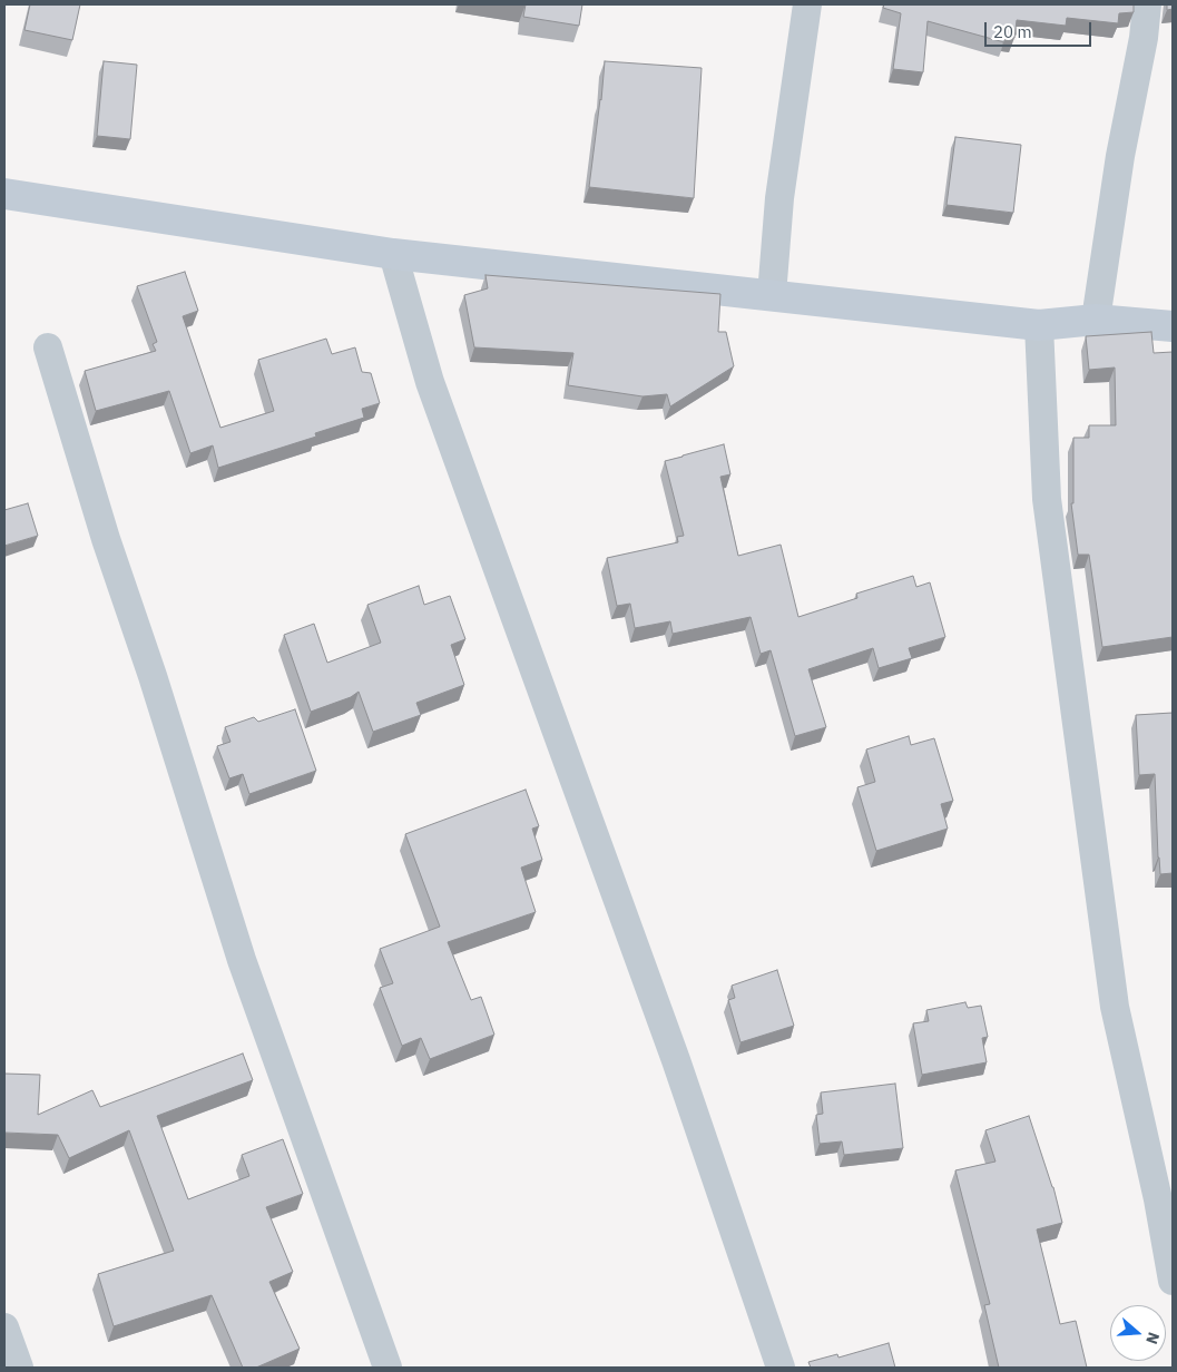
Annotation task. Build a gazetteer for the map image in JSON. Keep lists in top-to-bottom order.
{
  "scale_bar": "20 m",
  "north": "right"
}
